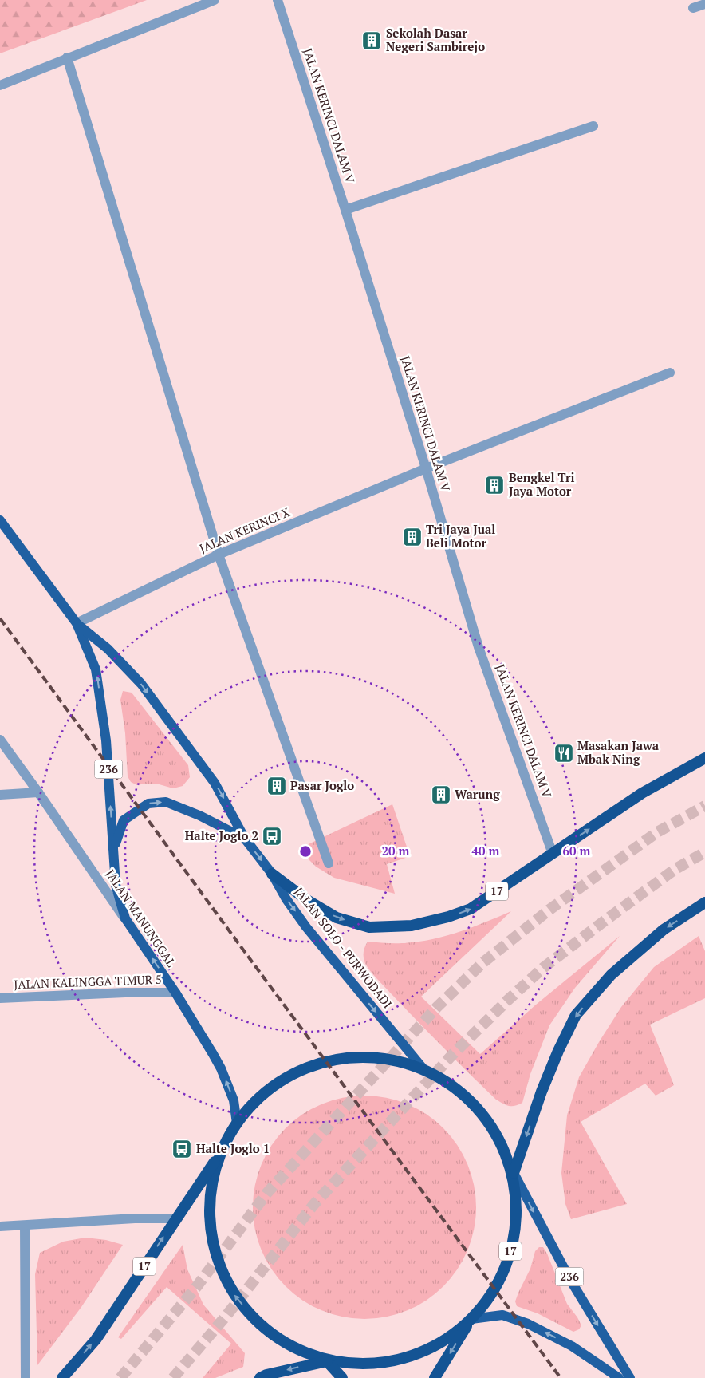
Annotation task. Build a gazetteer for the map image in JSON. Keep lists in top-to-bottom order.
{
  "streets": {
    "highway": ["17"],
    "main road": ["236", "JALAN MANUNGGAL", "JALAN SOLO - PURWODADI"],
    "street": ["JALAN KERINCI DALAM V", "JALAN KERINCI X", "JALAN KALINGGA TIMUR 5"]
  },
  "crossings": [
    ["JALAN KERINCI DALAM V", "JALAN KERINCI X"],
    ["JALAN KERINCI DALAM V", "17"],
    ["JALAN KERINCI X", "JALAN SOLO - PURWODADI"],
    ["236", "17"],
    ["17", "JALAN MANUNGGAL"],
    ["17", "JALAN SOLO - PURWODADI"],
    ["JALAN MANUNGGAL", "JALAN SOLO - PURWODADI"],
    ["JALAN MANUNGGAL", "JALAN KALINGGA TIMUR 5"]
  ],
  "one_way": ["JALAN MANUNGGAL"],
  "places": {
    "building": [
      "Sekolah Dasar Negeri Sambirejo",
      "Bengkel Tri Jaya Motor",
      "Tri Jaya Jual Beli Motor",
      "Pasar Joglo",
      "Warung"
    ],
    "restaurant": ["Masakan Jawa Mbak Ning"],
    "bus stop": ["Halte Joglo 2", "Halte Joglo 1"]
  },
  "rings": ["20 m", "40 m", "60 m"]
}
